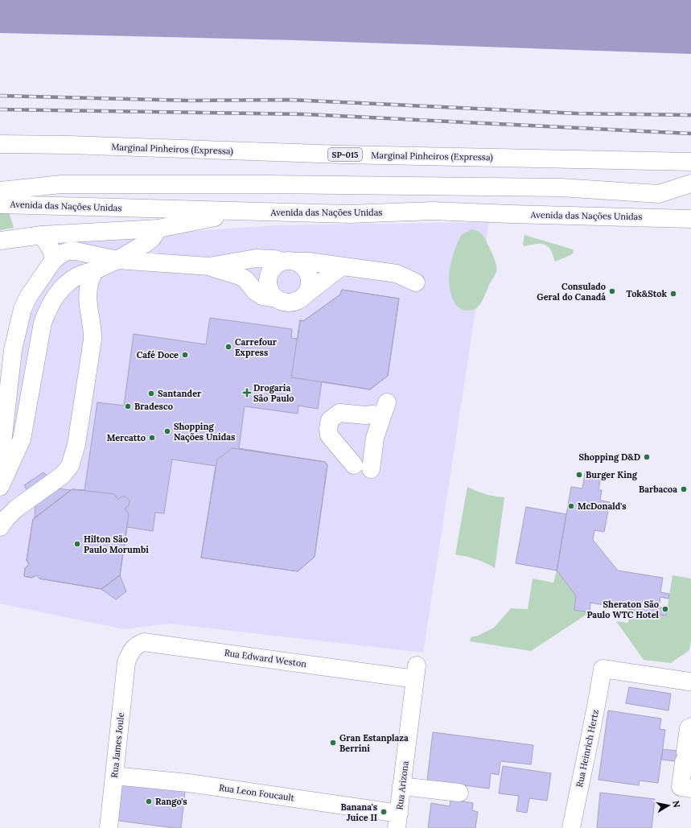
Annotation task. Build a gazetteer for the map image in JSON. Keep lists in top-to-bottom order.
{
  "streets": {
    "main road": [
      "Marginal Pinheiros (Expressa)",
      "SP-015",
      "Avenida das Nações Unidas",
      "Rua Edward Weston",
      "Rua James Joule",
      "Rua Heinrich Hertz",
      "Rua Arizona",
      "Rua Leon Foucault"
    ]
  },
  "crossings": [
    ["Rua Edward Weston", "Rua James Joule"],
    ["Rua Edward Weston", "Rua Arizona"],
    ["Rua James Joule", "Rua Leon Foucault"],
    ["Rua Arizona", "Rua Leon Foucault"]
  ],
  "places": {
    "other": [
      "Consulado Geral do Canadá",
      "Tok&Stok",
      "Carrefour Express",
      "Café Doce",
      "Santander",
      "Bradesco",
      "Shopping Nações Unidas",
      "Mercatto",
      "Shopping D&D",
      "Burger King",
      "Barbacoa",
      "McDonald's",
      "Hilton São Paulo Morumbi",
      "Sheraton São Paulo WTC Hotel",
      "Gran Estanplaza Berrini",
      "Rango's",
      "Banana's Juice II"
    ],
    "health": ["Drogaria São Paulo"]
  },
  "north": "right"
}
